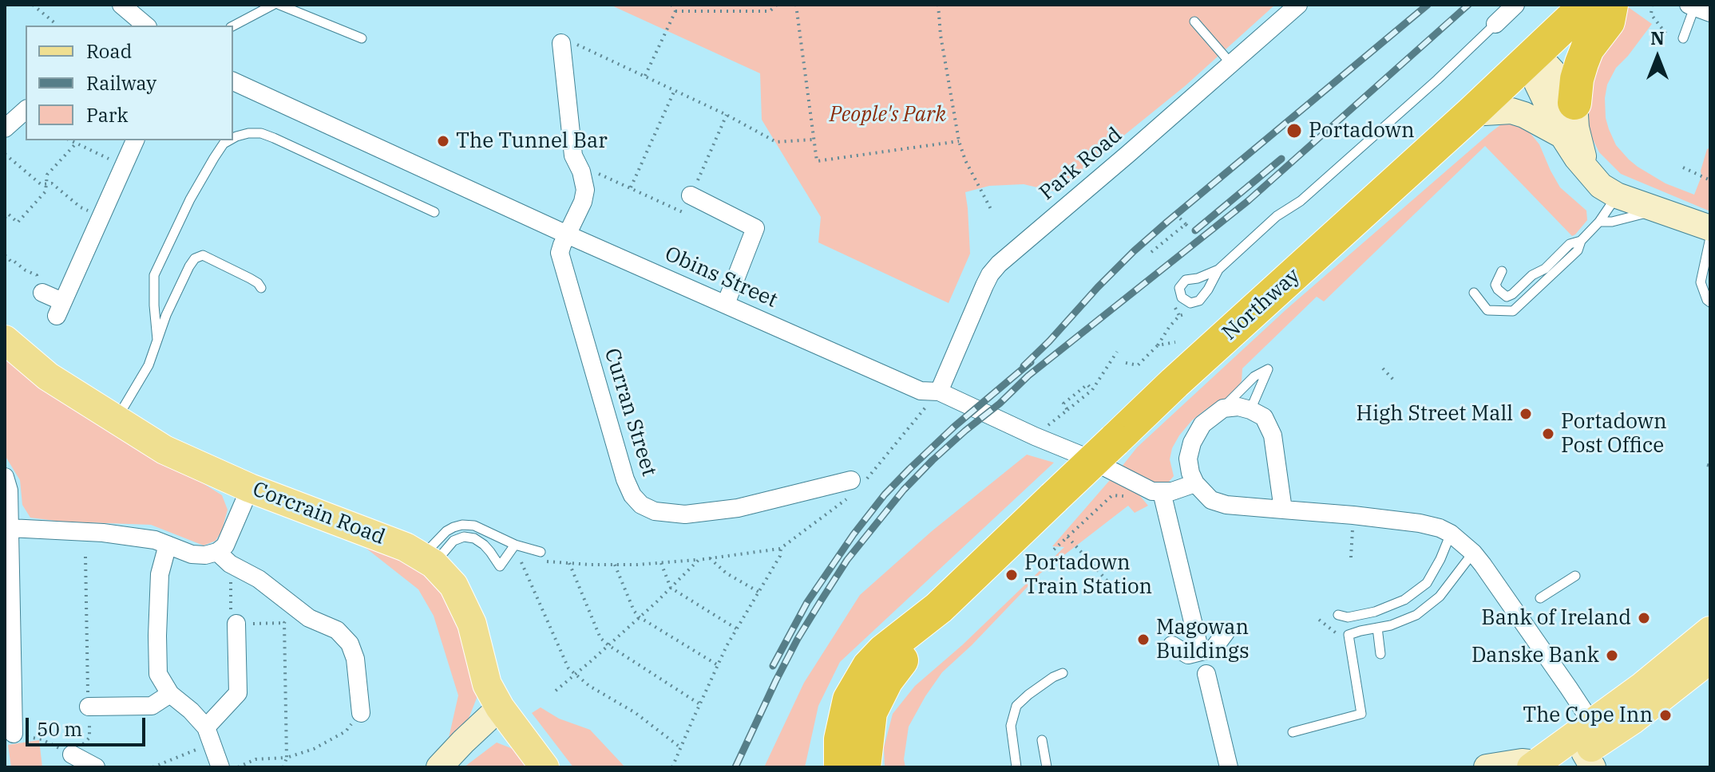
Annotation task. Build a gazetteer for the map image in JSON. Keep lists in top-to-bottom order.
{
  "streets": {
    "highway": ["Northway"],
    "main road": ["Corcrain Road"],
    "street": ["Park Road", "Obins Street", "Curran Street"]
  },
  "crossings": [
    ["Park Road", "Obins Street"],
    ["Obins Street", "Curran Street"]
  ],
  "parks": ["People's Park"],
  "places": [
    "Portadown",
    "The Tunnel Bar",
    "High Street Mall",
    "Portadown Post Office",
    "Portadown Train Station",
    "Bank of Ireland",
    "Magowan Buildings",
    "Danske Bank",
    "The Cope Inn"
  ],
  "legend": ["Road", "Railway", "Park"],
  "scale_bar": "50 m",
  "north": "top"
}
